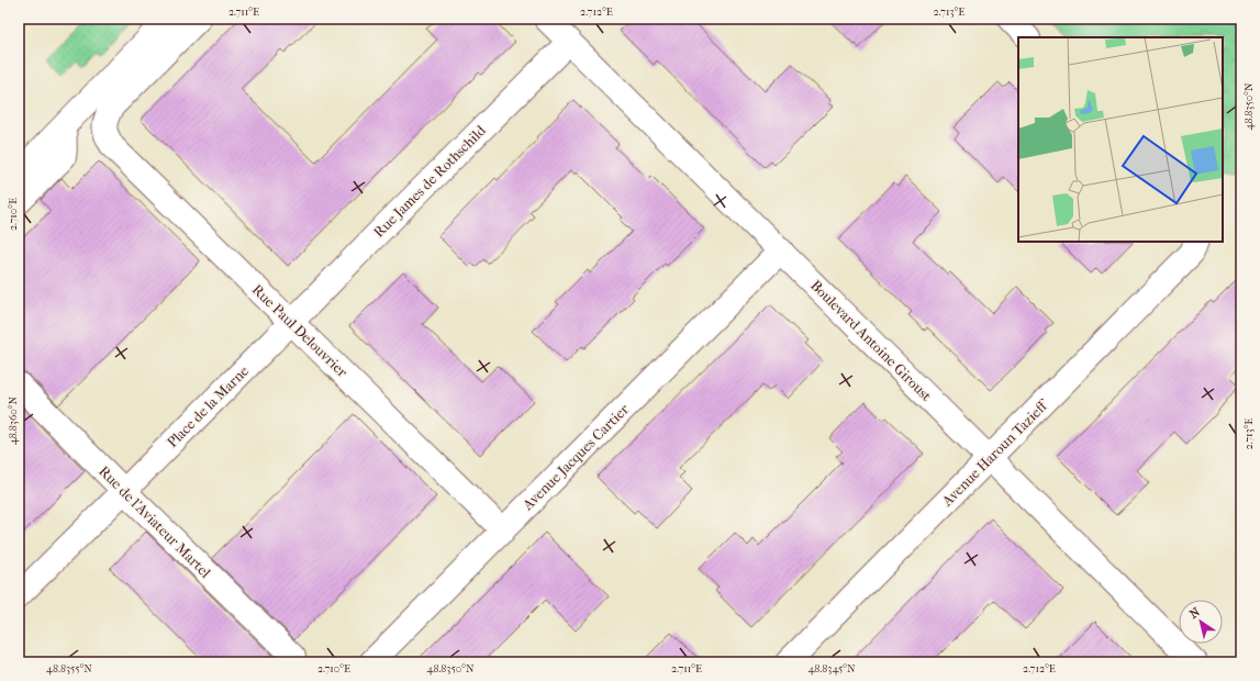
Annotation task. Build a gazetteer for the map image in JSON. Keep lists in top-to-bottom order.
{
  "streets": {
    "street": [
      "Rue James de Rothschild",
      "Rue Paul Delouvrier",
      "Boulevard Antoine Giroust",
      "Place de la Marne",
      "Avenue Haroun Tazieff",
      "Avenue Jacques Cartier",
      "Rue de l'Aviateur Martel"
    ]
  },
  "crossings": [
    ["Rue James de Rothschild", "Rue Paul Delouvrier"],
    ["Rue James de Rothschild", "Boulevard Antoine Giroust"],
    ["Rue James de Rothschild", "Place de la Marne"],
    ["Rue Paul Delouvrier", "Place de la Marne"],
    ["Rue Paul Delouvrier", "Avenue Jacques Cartier"],
    ["Boulevard Antoine Giroust", "Avenue Haroun Tazieff"],
    ["Boulevard Antoine Giroust", "Avenue Jacques Cartier"],
    ["Place de la Marne", "Rue de l'Aviateur Martel"]
  ],
  "north": "top left",
  "coordinates": [
    "2.711°E",
    "2.712°E",
    "2.713°E",
    "48.8350°N",
    "2.710°E",
    "48.8360°N",
    "48.8355°N",
    "48.8345°N"
  ]
}
